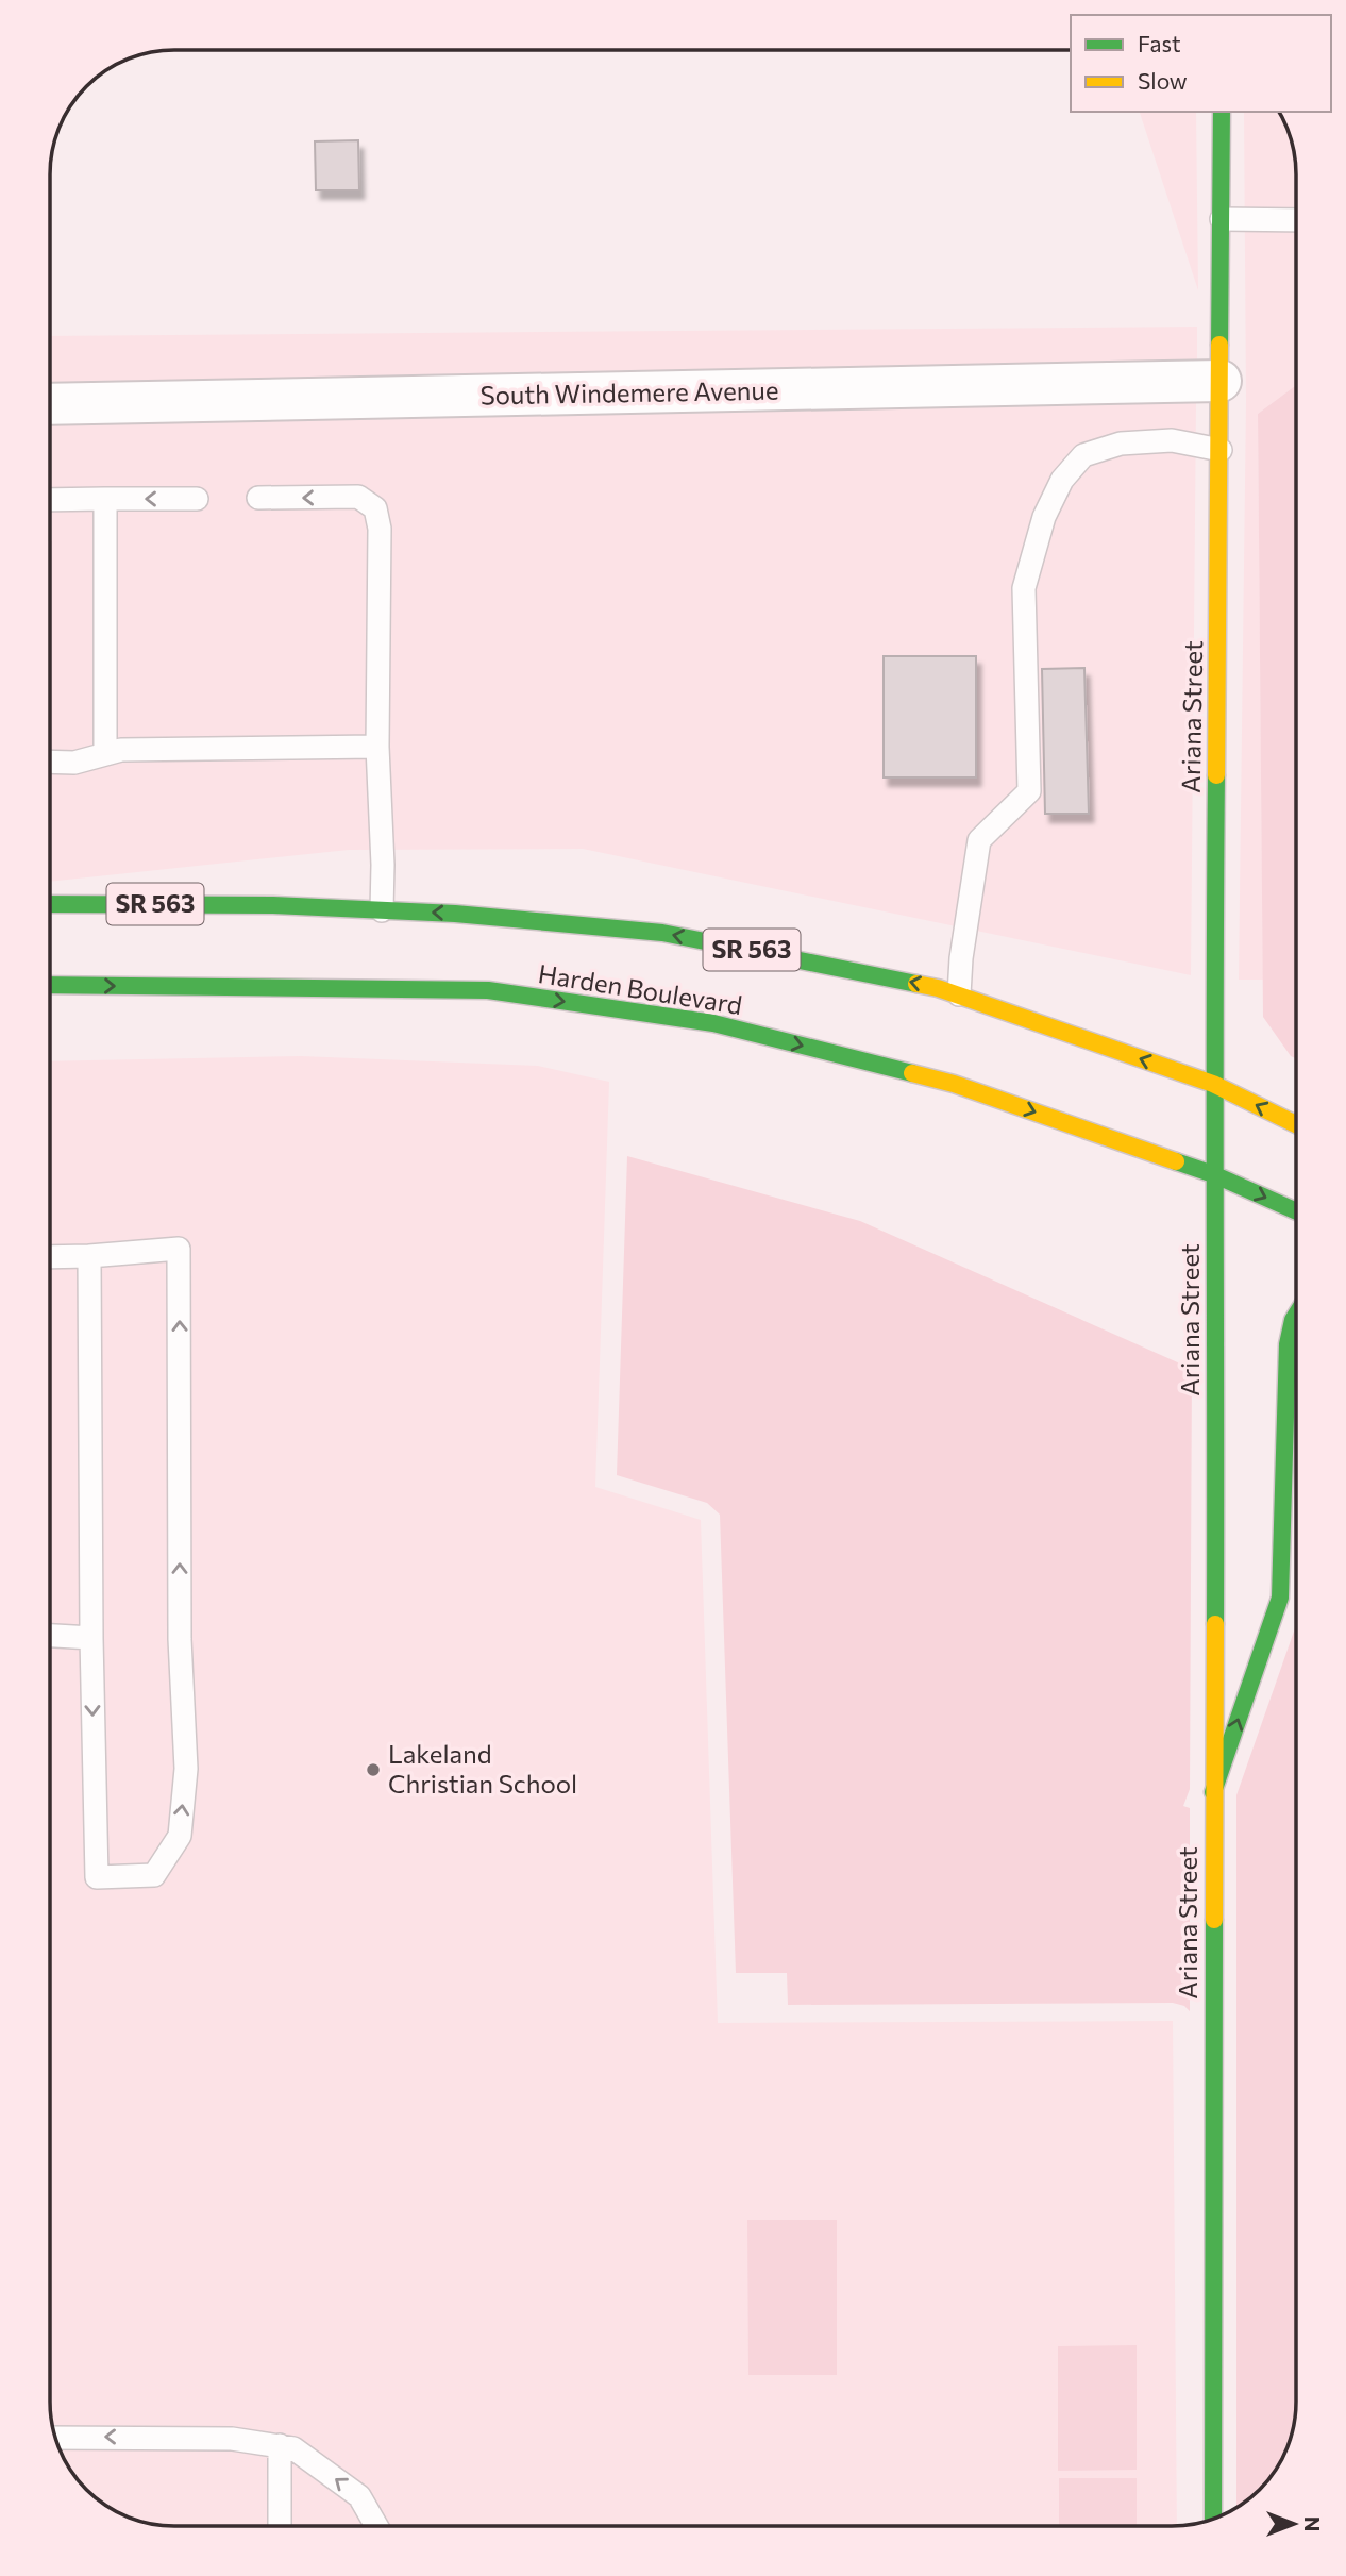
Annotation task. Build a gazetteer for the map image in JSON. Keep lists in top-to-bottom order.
{
  "streets": {
    "main road": ["Ariana Street", "SR 563", "Harden Boulevard"],
    "street": ["South Windemere Avenue"]
  },
  "crossings": [
    ["South Windemere Avenue", "Ariana Street"],
    ["Ariana Street", "SR 563"],
    ["Ariana Street", "Harden Boulevard"],
    ["SR 563", "Harden Boulevard"]
  ],
  "places": ["Lakeland Christian School"],
  "legend": ["Fast", "Slow"],
  "north": "right"
}
